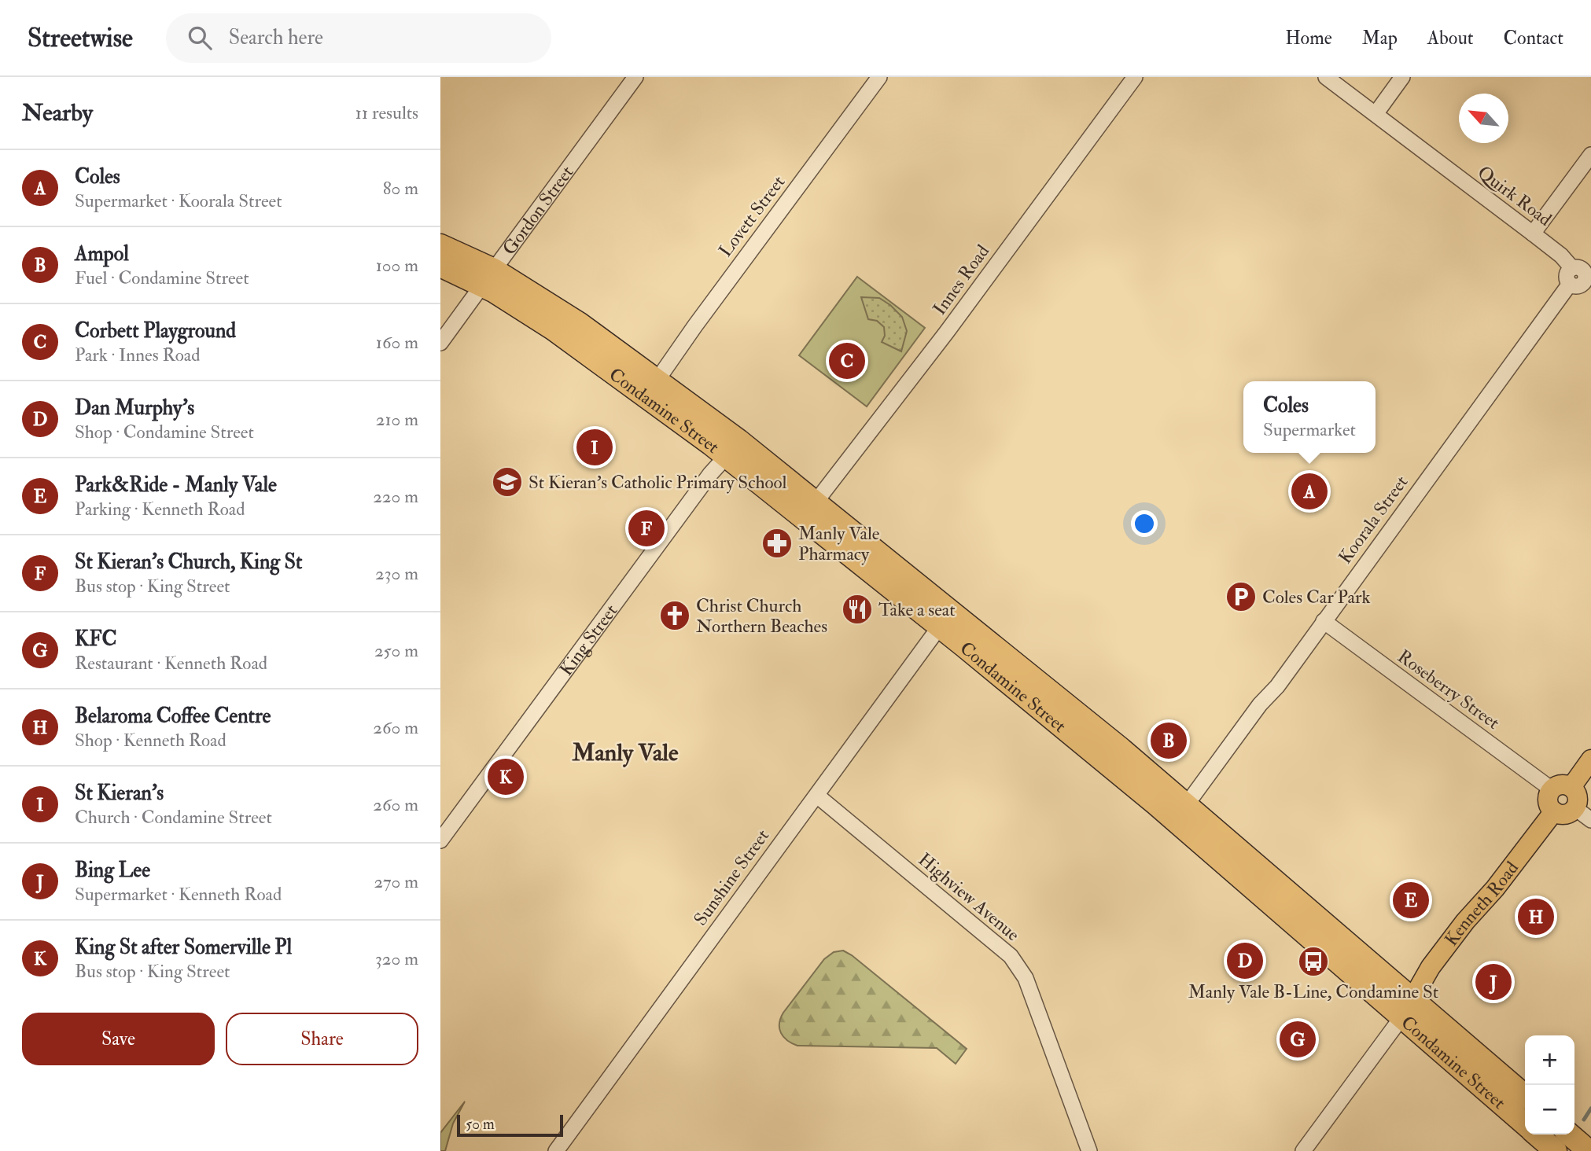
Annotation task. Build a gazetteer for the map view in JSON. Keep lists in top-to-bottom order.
{
  "streets": {
    "highway": ["Condamine Street"],
    "main road": ["Kenneth Road"],
    "street": [
      "Quirk Road",
      "Gordon Street",
      "Lovett Street",
      "Innes Road",
      "Koorala Street",
      "King Street",
      "Roseberry Street",
      "Sunshine Street",
      "Highview Avenue"
    ]
  },
  "crossings": [
    ["Quirk Road", "Koorala Street"],
    ["Gordon Street", "Condamine Street"],
    ["Lovett Street", "Condamine Street"],
    ["Innes Road", "Condamine Street"],
    ["Condamine Street", "Koorala Street"],
    ["Condamine Street", "King Street"],
    ["Condamine Street", "Sunshine Street"],
    ["Condamine Street", "Kenneth Road"],
    ["Koorala Street", "Roseberry Street"],
    ["Roseberry Street", "Kenneth Road"],
    ["Sunshine Street", "Highview Avenue"]
  ],
  "districts": ["Manly Vale"],
  "places": {
    "school or university": ["St Kieran's Catholic Primary School"],
    "pharmacy": ["Manly Vale Pharmacy"],
    "parking": ["Coles Car Park"],
    "restaurant": ["Take a seat"],
    "church": ["Christ Church Northern Beaches"],
    "bus stop": ["Manly Vale B-Line, Condamine St"]
  },
  "scale_bar": "50 m",
  "north": "top left",
  "page": {
    "header": "Streetwise",
    "search": "Search here",
    "nav": [
      "Home",
      "Map",
      "About",
      "Contact"
    ],
    "heading": ["Nearby", "11 results"],
    "list": [
      {
        "mark": "A",
        "name": "Coles",
        "note": "Supermarket · Koorala Street",
        "value": "80 m"
      },
      {
        "mark": "B",
        "name": "Ampol",
        "note": "Fuel · Condamine Street",
        "value": "100 m"
      },
      {
        "mark": "C",
        "name": "Corbett Playground",
        "note": "Park · Innes Road",
        "value": "160 m"
      },
      {
        "mark": "D",
        "name": "Dan Murphy's",
        "note": "Shop · Condamine Street",
        "value": "210 m"
      },
      {
        "mark": "E",
        "name": "Park&Ride - Manly Vale",
        "note": "Parking · Kenneth Road",
        "value": "220 m"
      },
      {
        "mark": "F",
        "name": "St Kieran's Church, King St",
        "note": "Bus stop · King Street",
        "value": "230 m"
      },
      {
        "mark": "G",
        "name": "KFC",
        "note": "Restaurant · Kenneth Road",
        "value": "250 m"
      },
      {
        "mark": "H",
        "name": "Belaroma Coffee Centre",
        "note": "Shop · Kenneth Road",
        "value": "260 m"
      },
      {
        "mark": "I",
        "name": "St Kieran's",
        "note": "Church · Condamine Street",
        "value": "260 m"
      },
      {
        "mark": "J",
        "name": "Bing Lee",
        "note": "Supermarket · Kenneth Road",
        "value": "270 m"
      },
      {
        "mark": "K",
        "name": "King St after Somerville Pl",
        "note": "Bus stop · King Street",
        "value": "320 m"
      }
    ],
    "pins": [
      "C",
      "I",
      "A",
      "F",
      "B",
      "K",
      "E",
      "H",
      "D",
      "J",
      "G"
    ],
    "popup": ["Coles", "Supermarket"],
    "buttons": ["Save", "Share"],
    "map_buttons": ["+", "−"],
    "scale": "50 m"
  }
}
